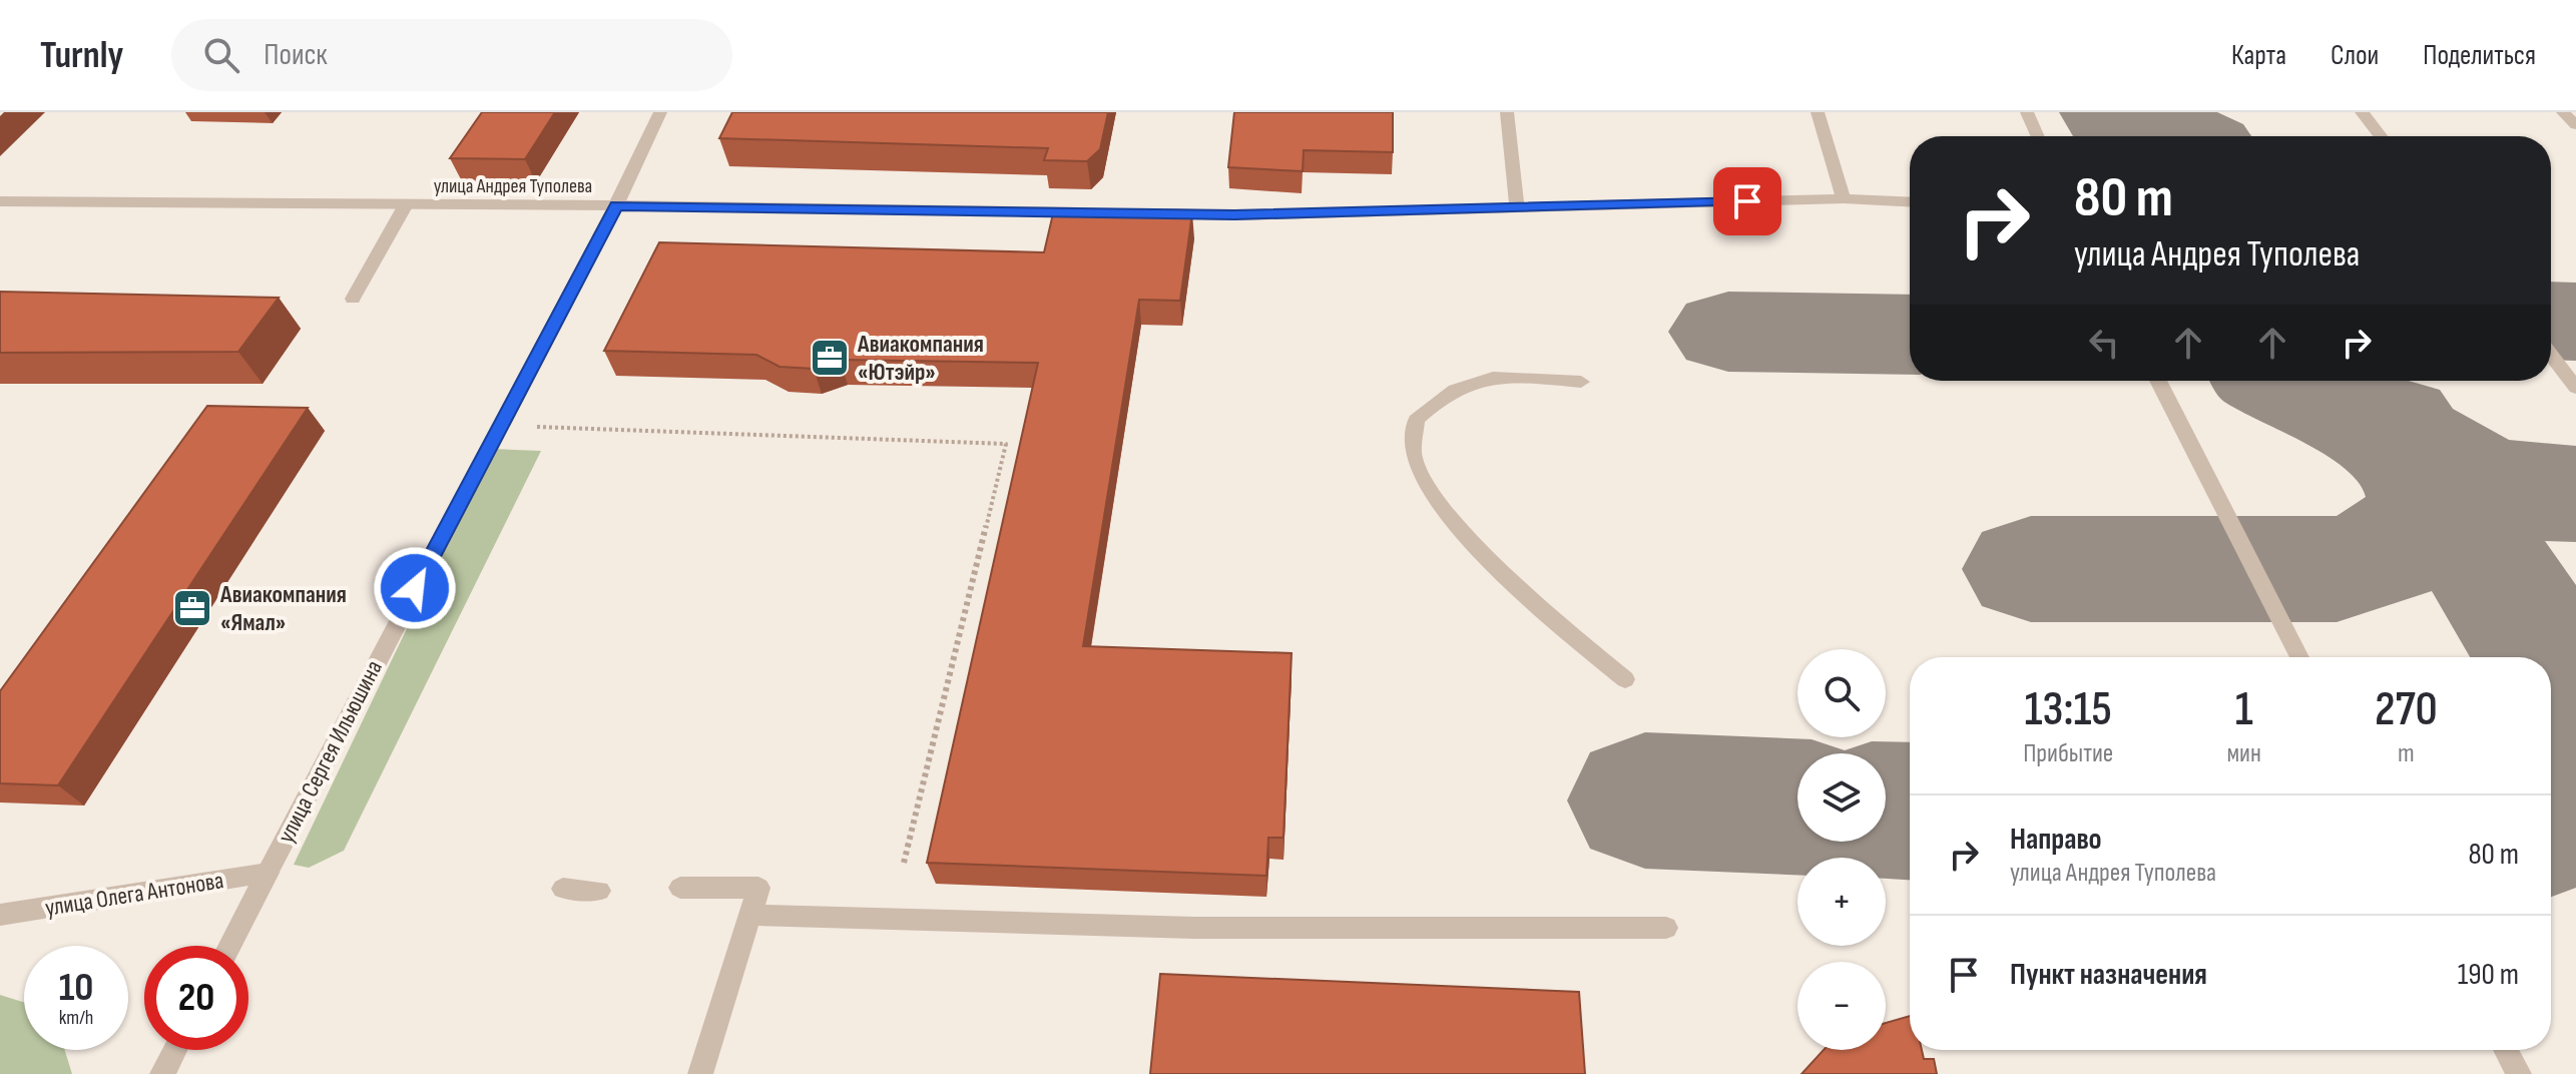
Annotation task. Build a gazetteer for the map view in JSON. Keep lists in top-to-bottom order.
{
  "streets": {
    "street": ["улица Андрея Туполева", "улица Сергея Ильюшина", "улица Олега Антонова"]
  },
  "crossings": [
    ["улица Андрея Туполева", "улица Сергея Ильюшина"],
    ["улица Сергея Ильюшина", "улица Олега Антонова"]
  ],
  "places": {
    "office": ["Авиакомпания «Ютэйр»", "Авиакомпания «Ямал»"]
  },
  "page": {
    "header": "Turnly",
    "search": "Поиск",
    "nav": ["Карта", "Слои", "Поделиться"],
    "turn": ["80 m", "улица Андрея Туполева"],
    "map_buttons": ["+", "−"],
    "eta": [
      "13:15",
      "Прибытие",
      "1",
      "мин",
      "270",
      "m"
    ],
    "list": [
      {
        "name": "Направо",
        "note": "улица Андрея Туполева",
        "value": "80 m"
      },
      {
        "name": "Пункт назначения",
        "value": "190 m"
      }
    ],
    "speed": "10 km/h",
    "limit": "20"
  }
}
